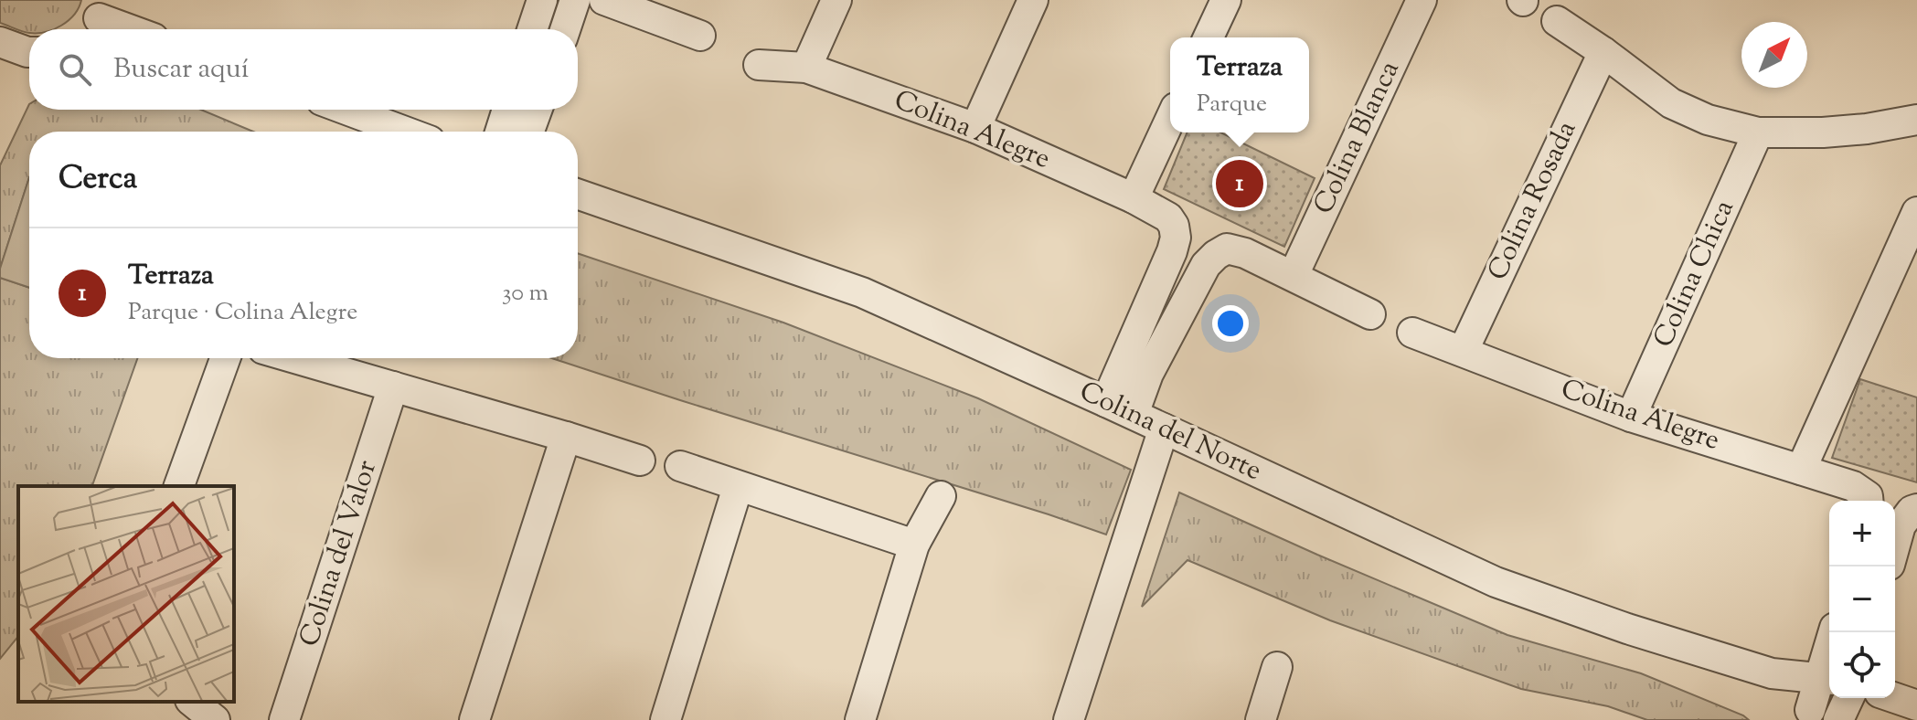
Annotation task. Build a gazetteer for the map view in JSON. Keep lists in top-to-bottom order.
{
  "streets": {
    "street": [
      "Colina Alegre",
      "Colina Blanca",
      "Colina Rosada",
      "Colina Chica",
      "Colina del Norte",
      "Colina del Valor"
    ]
  },
  "crossings": [
    ["Colina Alegre", "Colina Rosada"],
    ["Colina Alegre", "Colina Chica"],
    ["Colina Alegre", "Colina del Norte"]
  ],
  "north": "top right",
  "page": {
    "search": "Buscar aquí",
    "popup": ["Terraza", "Parque"],
    "heading": "Cerca",
    "pins": "1",
    "list": [
      {
        "mark": "1",
        "name": "Terraza",
        "note": "Parque · Colina Alegre",
        "value": "30 m"
      }
    ],
    "map_buttons": ["+", "−"]
  }
}
